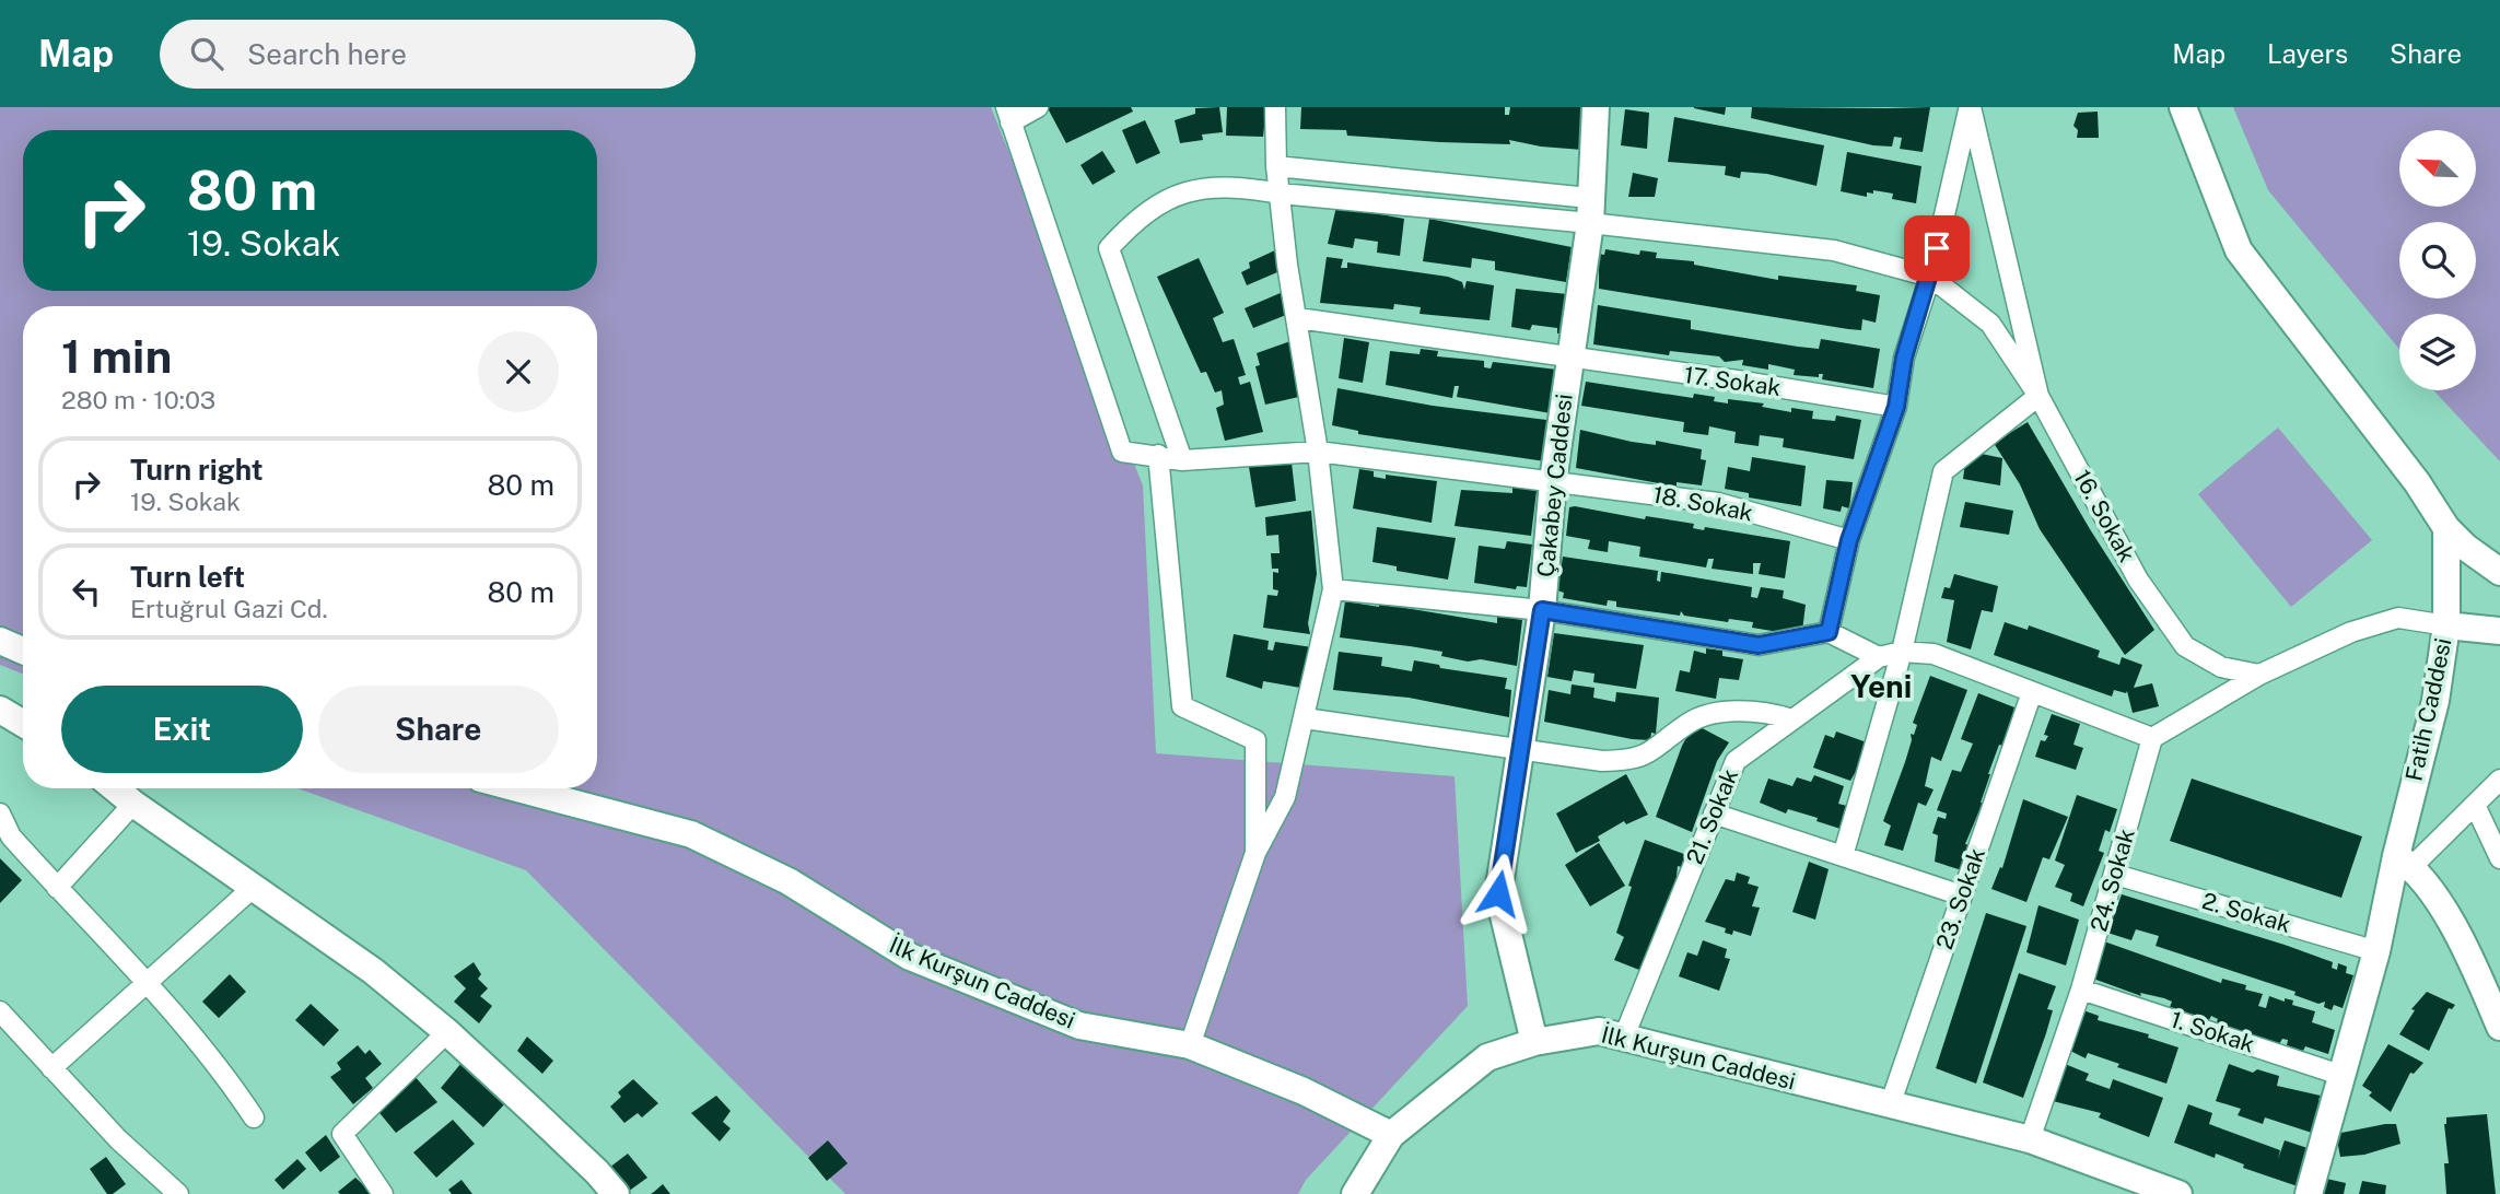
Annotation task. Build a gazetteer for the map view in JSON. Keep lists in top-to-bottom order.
{
  "streets": {
    "street": [
      "17. Sokak",
      "Çakabey Caddesi",
      "18. Sokak",
      "16. Sokak",
      "Fatih Caddesi",
      "21. Sokak",
      "24. Sokak",
      "23. Sokak",
      "2. Sokak",
      "İlk Kurşun Caddesi",
      "1. Sokak"
    ]
  },
  "crossings": [
    ["17. Sokak", "Çakabey Caddesi"],
    ["Çakabey Caddesi", "18. Sokak"],
    ["Çakabey Caddesi", "İlk Kurşun Caddesi"],
    ["Fatih Caddesi", "2. Sokak"],
    ["Fatih Caddesi", "1. Sokak"],
    ["21. Sokak", "İlk Kurşun Caddesi"],
    ["24. Sokak", "2. Sokak"],
    ["24. Sokak", "İlk Kurşun Caddesi"],
    ["24. Sokak", "1. Sokak"],
    ["23. Sokak", "İlk Kurşun Caddesi"]
  ],
  "districts": ["Yeni"],
  "north": "top left",
  "page": {
    "header": "Map",
    "search": "Search here",
    "nav": ["Map", "Layers", "Share"],
    "turn": ["80 m", "19. Sokak"],
    "heading": ["1 min", "280 m · 10:03"],
    "list": [
      {
        "name": "Turn right",
        "note": "19. Sokak",
        "value": "80 m"
      },
      {
        "name": "Turn left",
        "note": "Ertuğrul Gazi Cd.",
        "value": "80 m"
      }
    ],
    "buttons": ["Exit", "Share"]
  }
}
